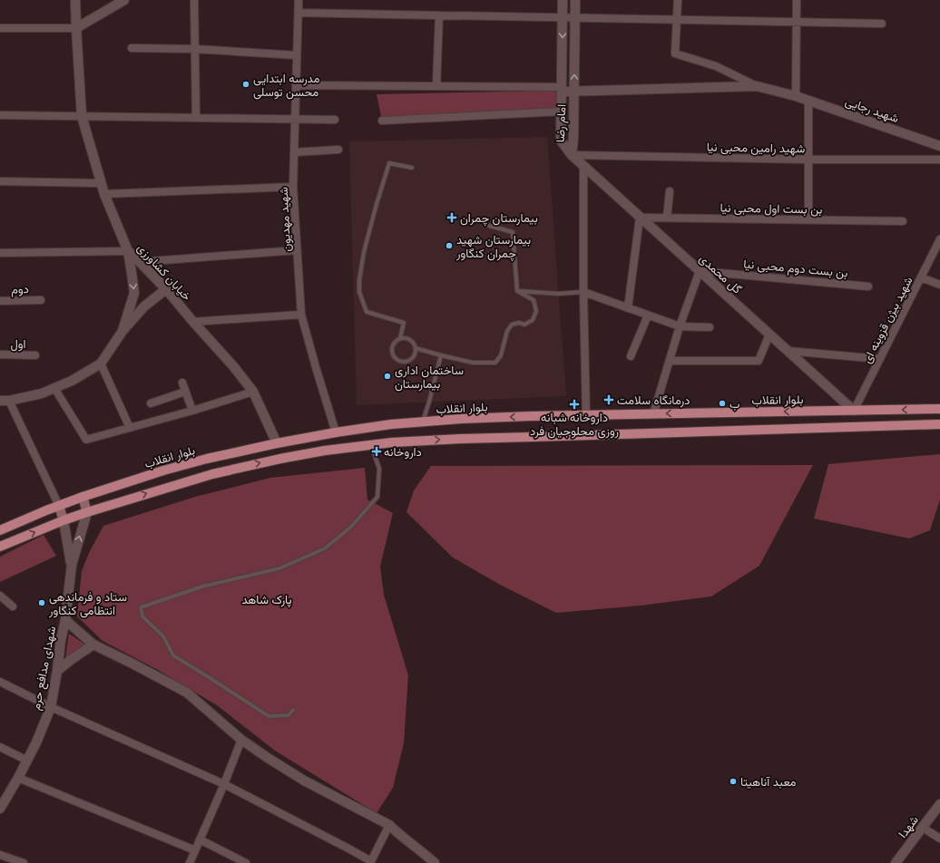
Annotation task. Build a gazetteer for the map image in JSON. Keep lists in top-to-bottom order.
{
  "streets": {
    "main road": ["بلوار انقلاب"],
    "street": [
      "شهید رجایی",
      "امام رضا",
      "شهید رامین محبی نیا",
      "بن بست اول محبی نیا",
      "شهید مهدیون",
      "بن بست دوم محبی نیا",
      "خیابان کشاورزی",
      "گل محمدی",
      "دوم",
      "شهید بیژن قزوینه ای",
      "اول",
      "شهدای مدافع حرم",
      "شهدا"
    ]
  },
  "crossings": [
    ["شهید رجایی", "امام رضا"],
    ["امام رضا", "شهید رامین محبی نیا"],
    ["امام رضا", "گل محمدی"],
    ["شهید رامین محبی نیا", "گل محمدی"],
    ["بن بست اول محبی نیا", "گل محمدی"],
    ["شهید مهدیون", "بلوار انقلاب"],
    ["بن بست دوم محبی نیا", "گل محمدی"],
    ["خیابان کشاورزی", "بلوار انقلاب"],
    ["گل محمدی", "شهید بیژن قزوینه ای"],
    ["گل محمدی", "بلوار انقلاب"],
    ["شهید بیژن قزوینه ای", "بلوار انقلاب"]
  ],
  "parks": ["پارک شاهد"],
  "places": {
    "other": [
      "مدرسه ابتدایی محسن توسلی",
      "بیمارستان شهید چمران کنگاور",
      "ساختمان اداری بیمارستان",
      "ب",
      "ستاد و فرماندهی انتظامی کنگاور",
      "معبد آناهیتا"
    ],
    "health": [
      "بیمارستان چمران",
      "درمانگاه سلامت",
      "داروخانه شبانه روزی محلوجیان فرد",
      "داروخانه"
    ]
  }
}
